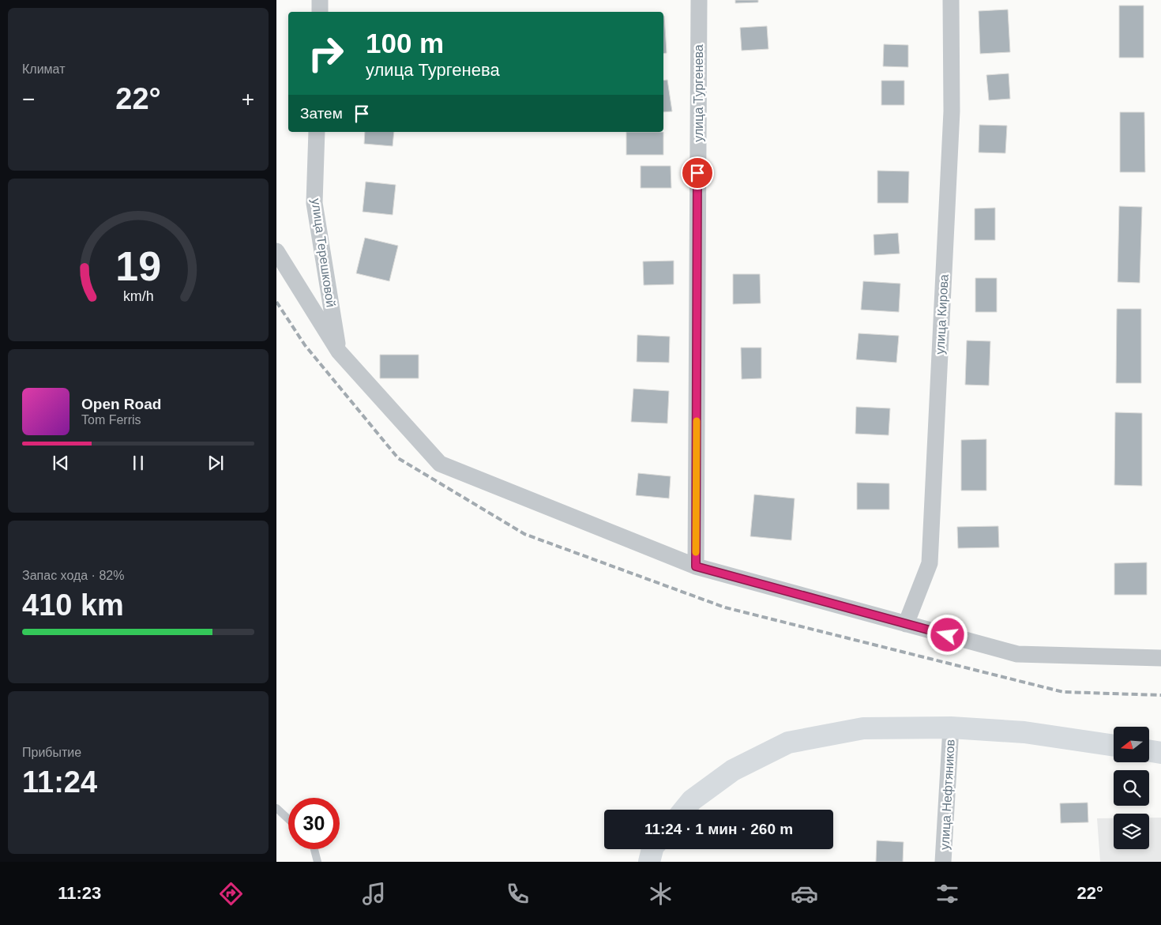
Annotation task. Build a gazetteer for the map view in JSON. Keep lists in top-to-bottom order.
{
  "streets": {
    "street": [
      "улица Тургенева",
      "улица Терешковой",
      "улица Кирова",
      "улица Нефтяников"
    ]
  },
  "north": "left",
  "page": {
    "tile": [
      "Климат",
      ["Запас хода · 82%", "410 km"],
      ["Прибытие", "11:24"]
    ],
    "turn": ["100 m", "улица Тургенева"],
    "heat": ["−", "22°", "+"],
    "then": "Затем",
    "song": ["Open Road", "Tom Ferris"],
    "limit": "30",
    "trip": "11:24 · 1 мин · 260 m",
    "tabs": ["11:23", "22°"],
    "gauge": ["19", "km/h"]
  }
}
